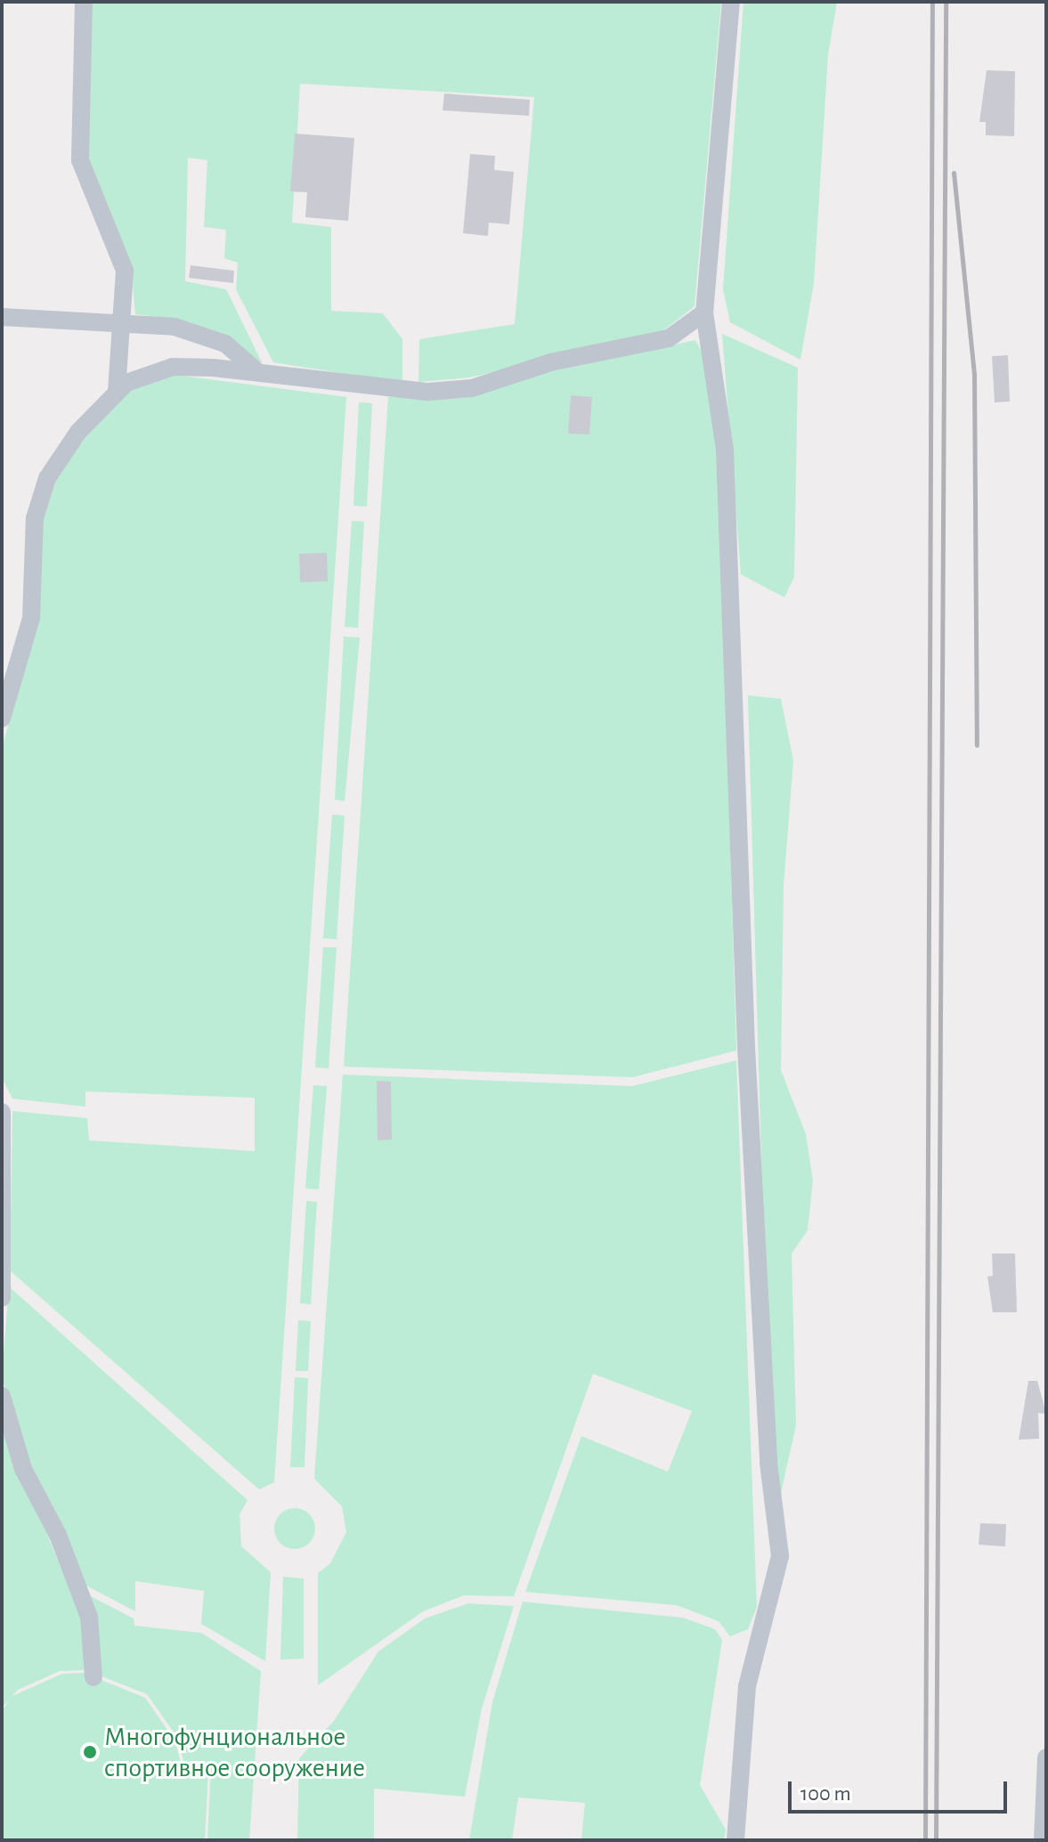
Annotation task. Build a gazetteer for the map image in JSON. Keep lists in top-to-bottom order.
{
  "places": ["Многофунциональное спортивное сооружение"],
  "scale_bar": "100 m"
}
